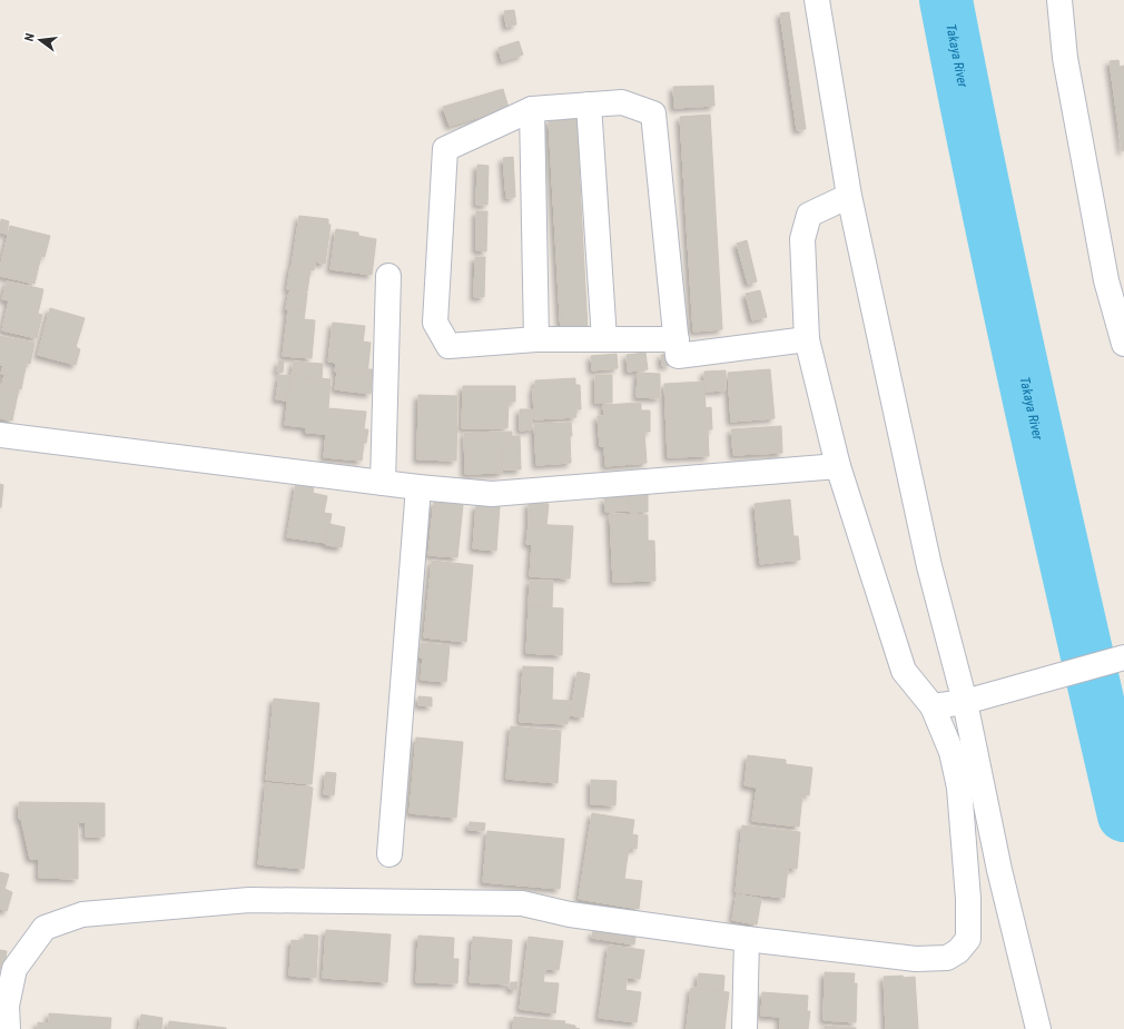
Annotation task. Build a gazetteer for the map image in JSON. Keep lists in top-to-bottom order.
{
  "water": ["Takaya River"],
  "north": "left"
}
